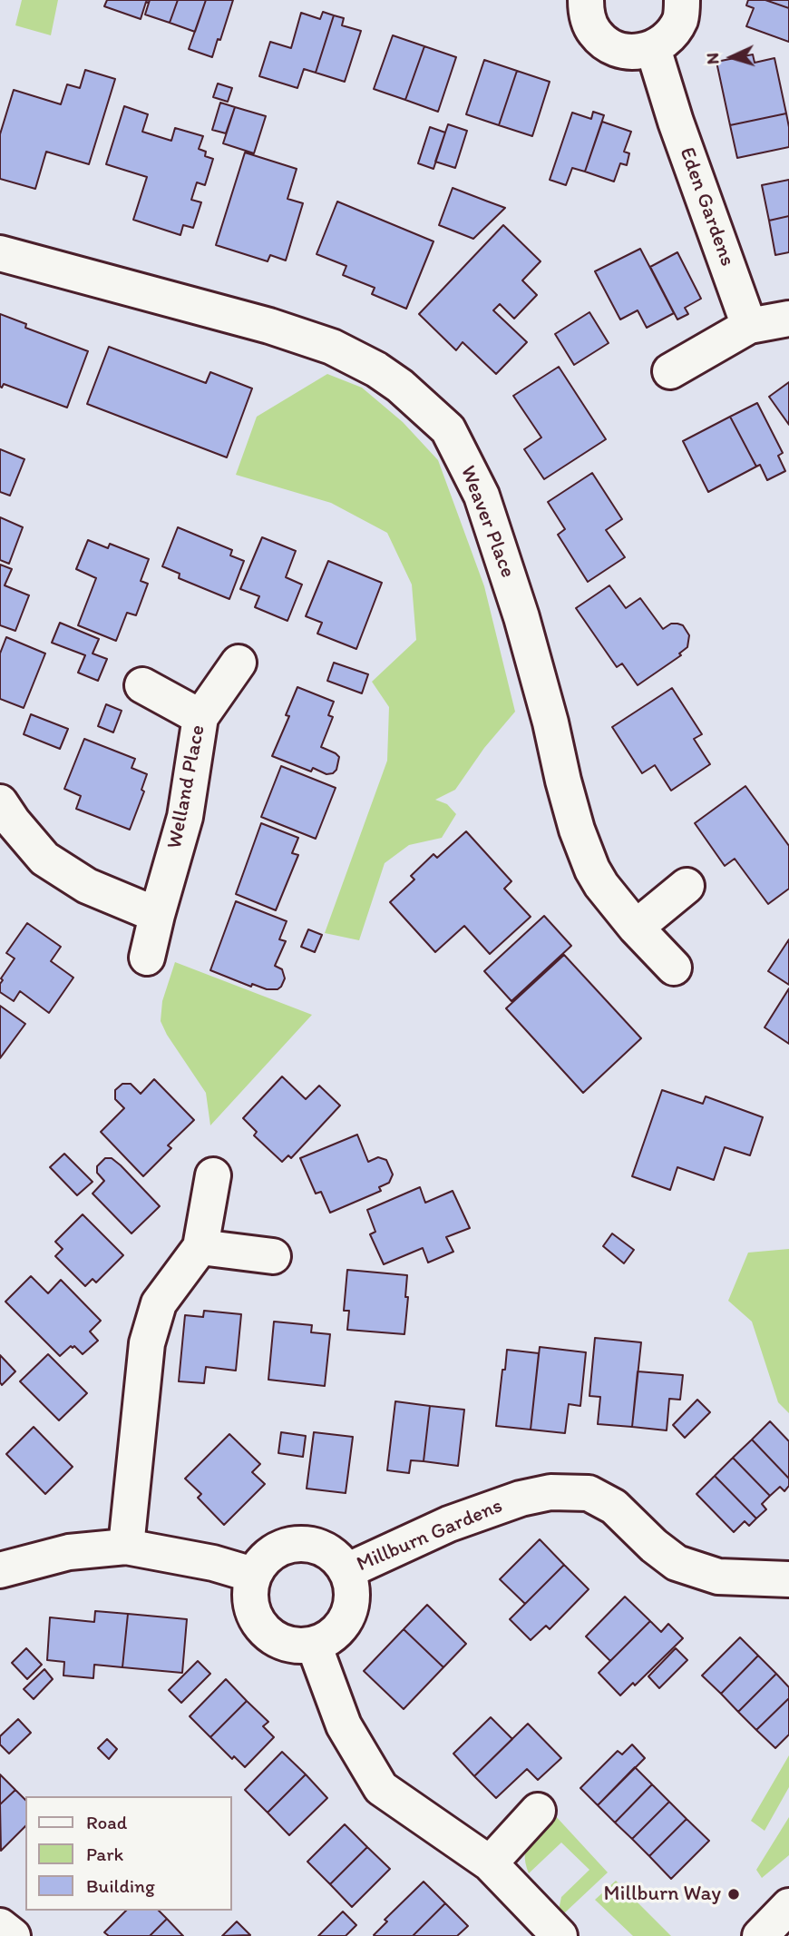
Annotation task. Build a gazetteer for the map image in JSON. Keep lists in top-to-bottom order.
{
  "streets": {
    "street": [
      "Eden Gardens",
      "Weaver Place",
      "Welland Place",
      "Millburn Gardens"
    ]
  },
  "places": ["Millburn Way"],
  "legend": ["Road", "Park", "Building"],
  "north": "left"
}
